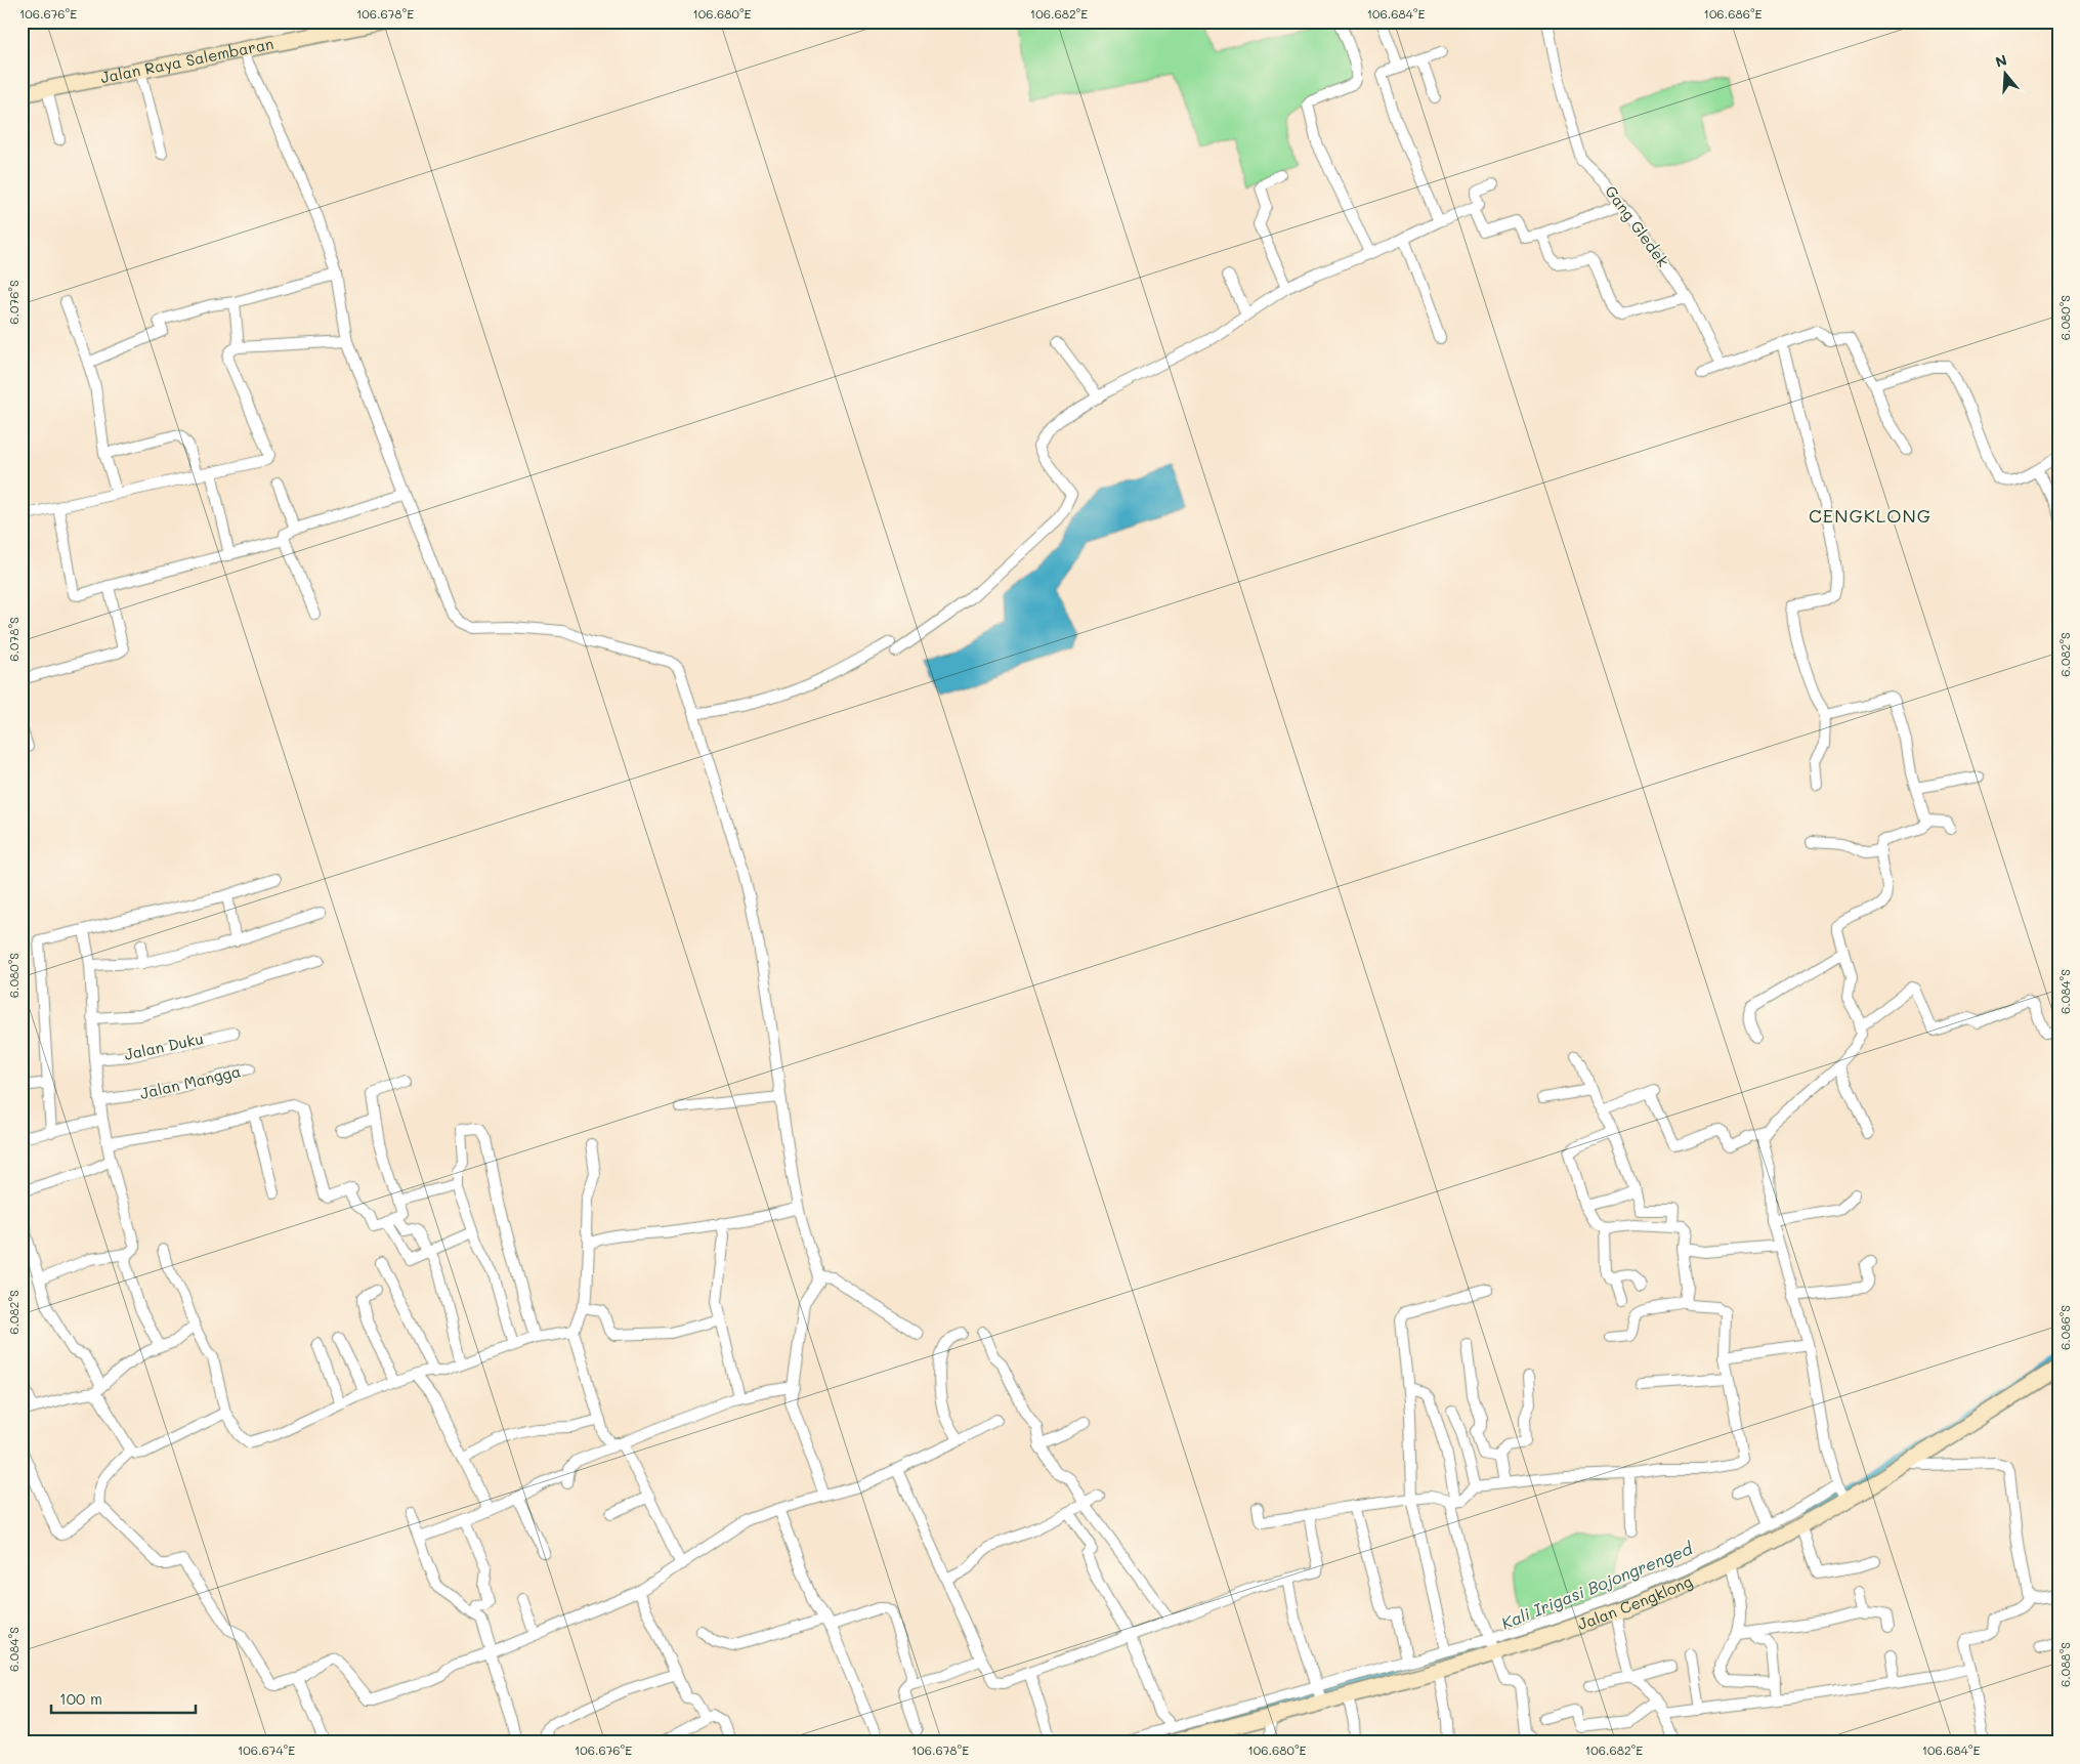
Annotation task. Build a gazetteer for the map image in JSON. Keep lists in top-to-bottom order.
{
  "streets": {
    "main road": ["Jalan Raya Salembaran", "Jalan Cengklong"],
    "street": ["Gang Gledek", "Jalan Duku", "Jalan Mangga"]
  },
  "districts": ["CENGKLONG"],
  "water": ["Kali Irigasi Bojongrenged"],
  "scale_bar": "100 m",
  "north": "top",
  "coordinates": [
    "106.676°E",
    "106.678°E",
    "106.680°E",
    "106.682°E",
    "106.684°E",
    "106.686°E",
    "6.076°S",
    "6.080°S",
    "6.078°S",
    "6.082°S",
    "6.084°S",
    "6.086°S",
    "6.088°S",
    "106.674°E"
  ]
}
